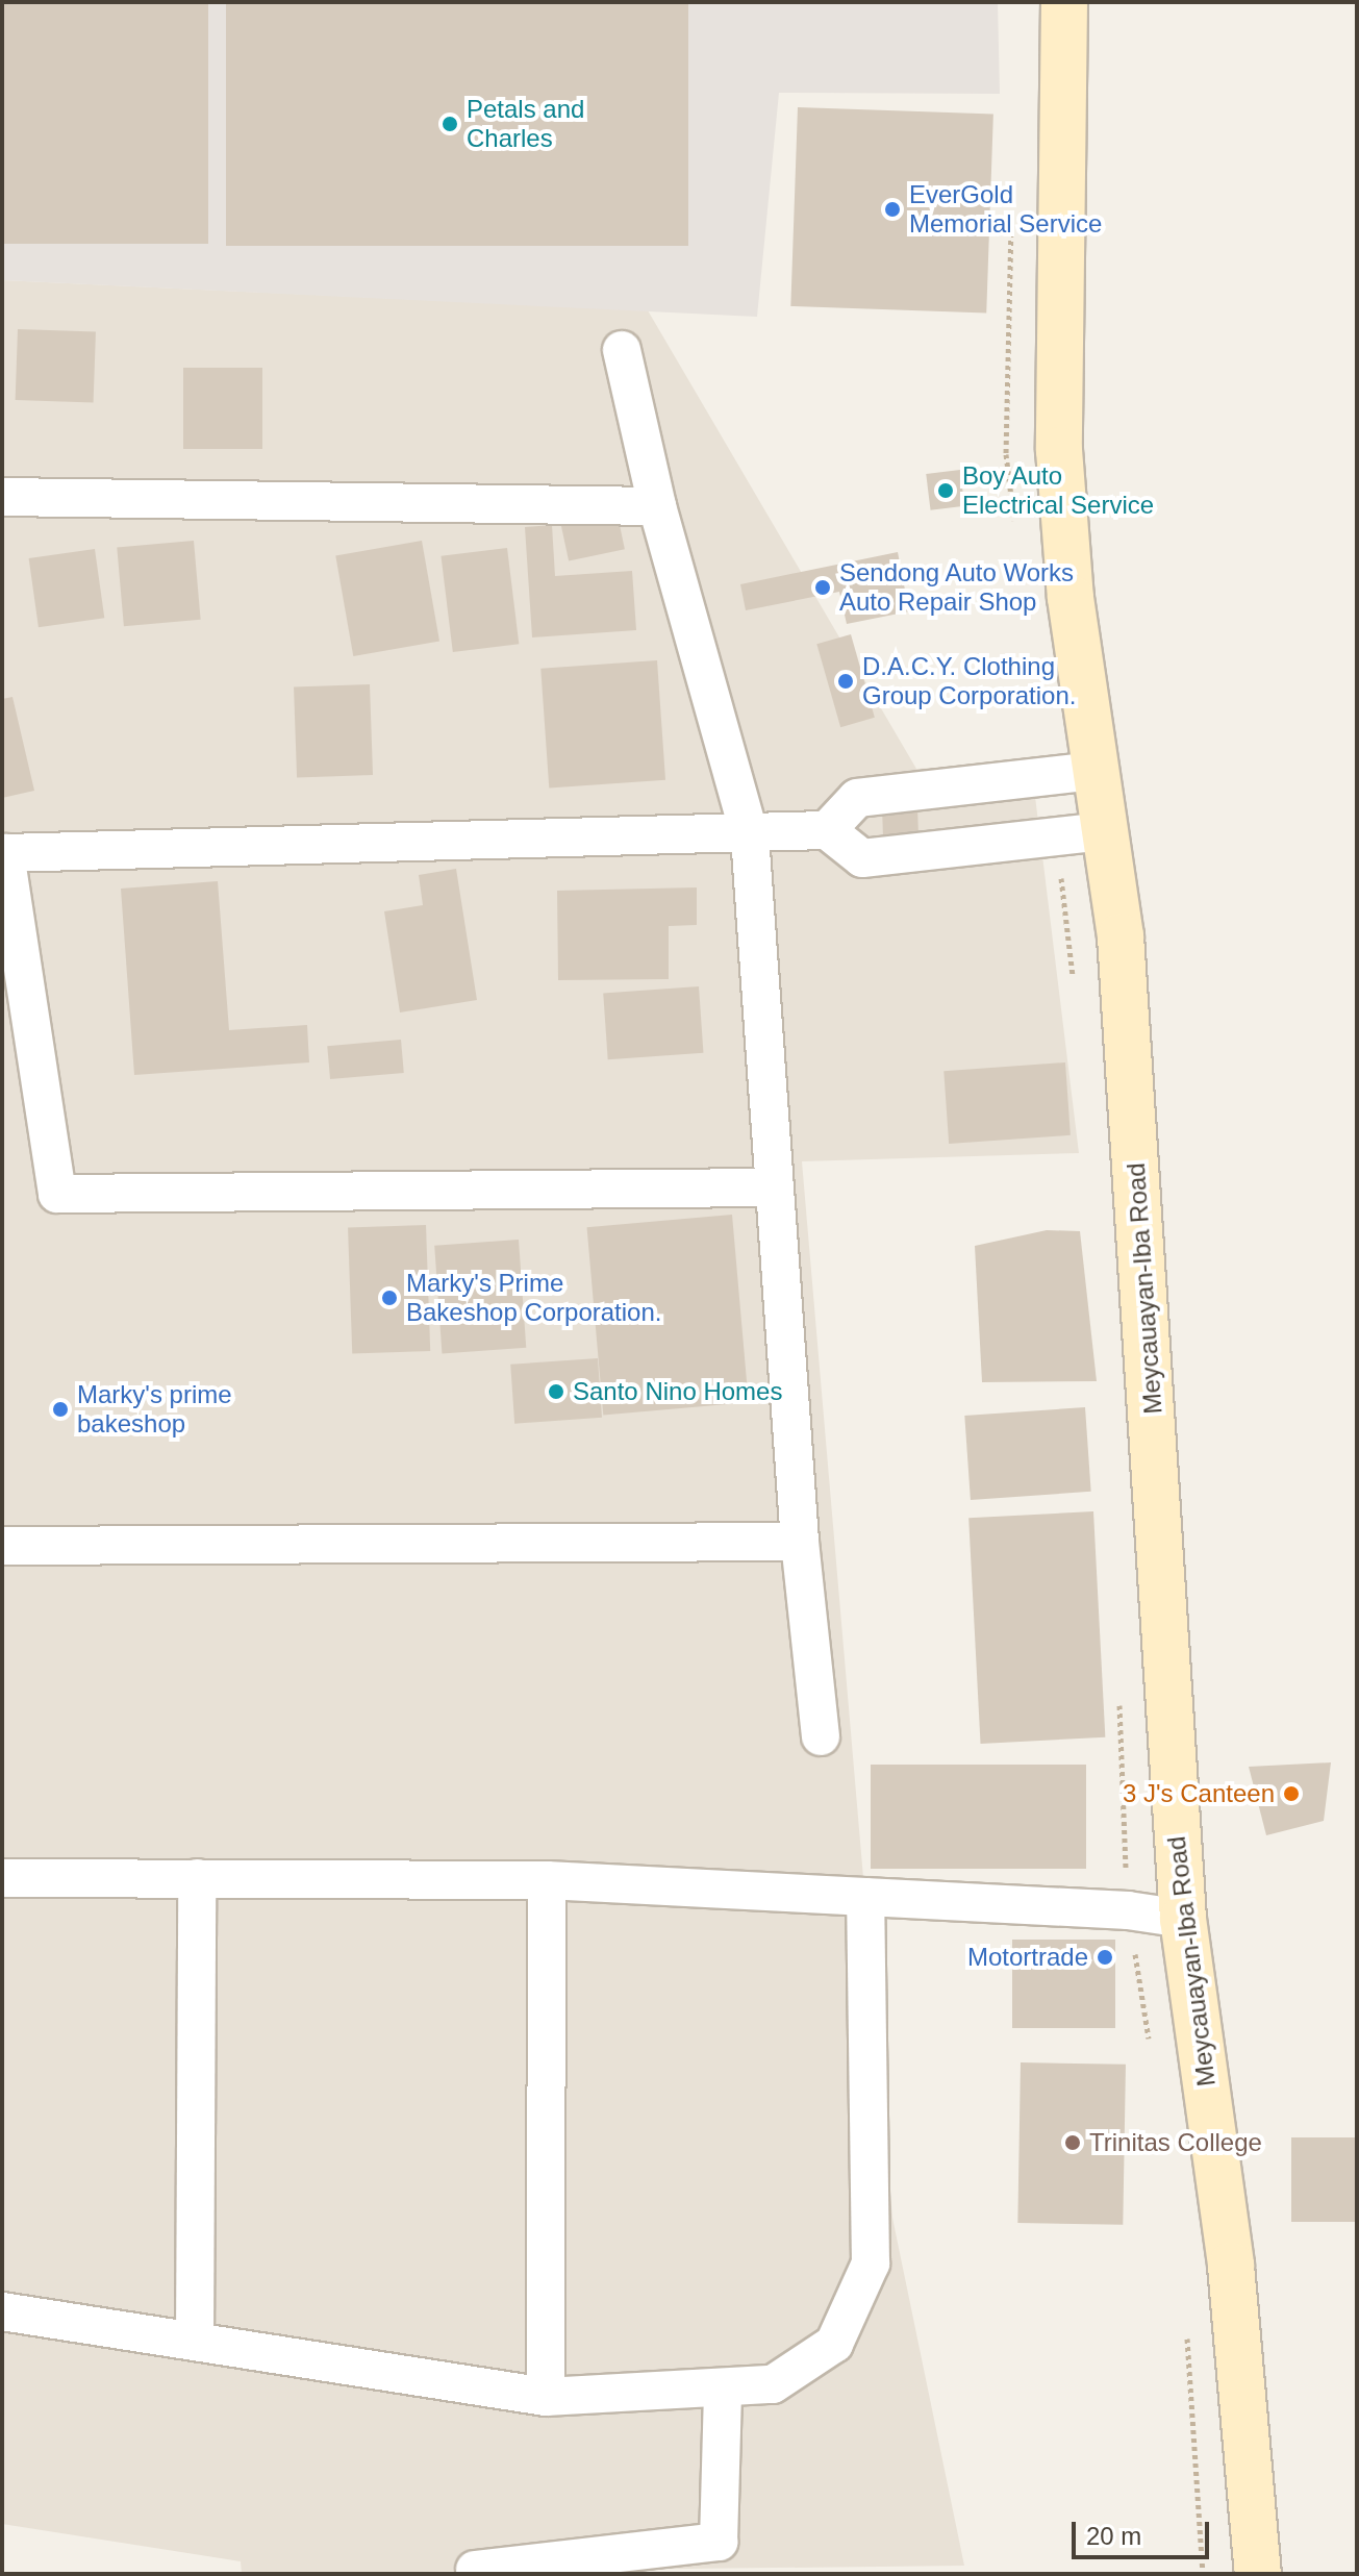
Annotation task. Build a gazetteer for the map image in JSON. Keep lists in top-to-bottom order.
{
  "streets": {
    "main road": ["Meycauayan-Iba Road"]
  },
  "places": [
    "Petals and Charles",
    "EverGold Memorial Service",
    "Boy Auto Electrical Service",
    "Sendong Auto Works Auto Repair Shop",
    "D.A.C.Y. Clothing Group Corporation.",
    "Marky's Prime Bakeshop Corporation.",
    "Santo Nino Homes",
    "Marky's prime bakeshop",
    "3 J's Canteen",
    "Motortrade",
    "Trinitas College"
  ],
  "scale_bar": "20 m"
}
